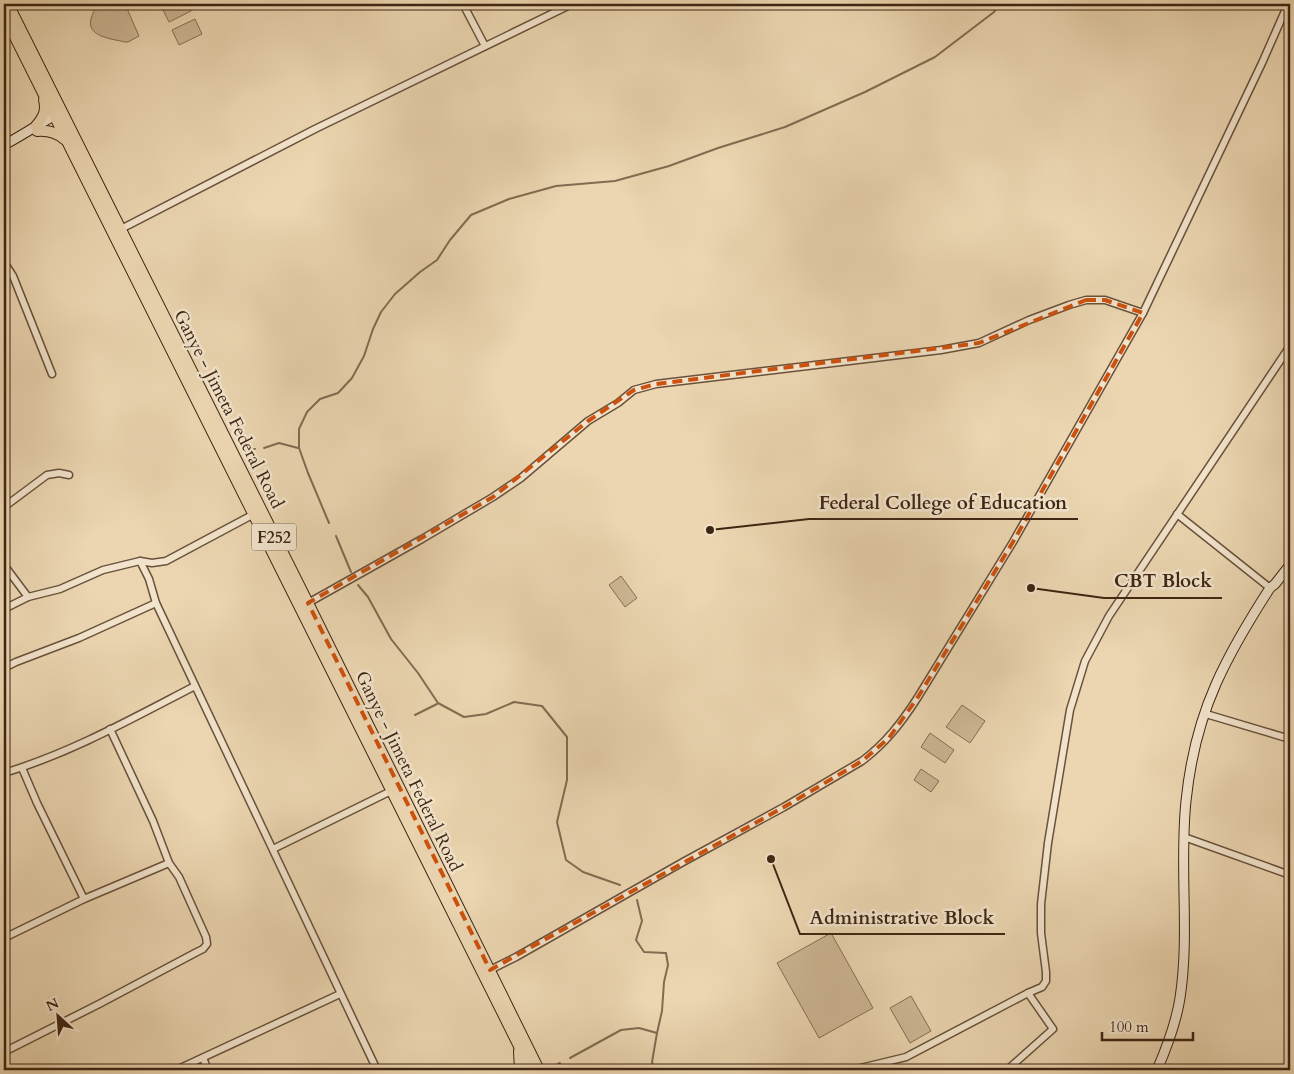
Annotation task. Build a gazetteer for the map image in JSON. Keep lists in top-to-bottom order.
{
  "streets": {
    "main road": ["Ganye - Jimeta Federal Road", "F252"]
  },
  "places": ["Federal College of Education", "CBT Block", "Administrative Block"],
  "scale_bar": "100 m",
  "north": "top left"
}
